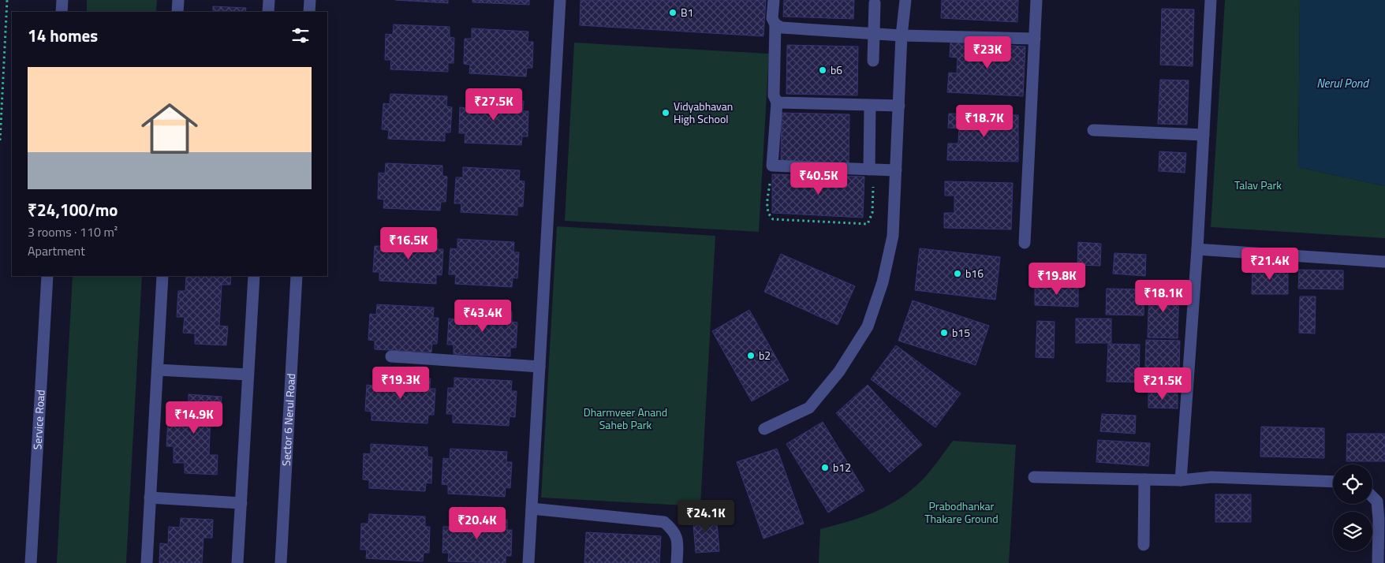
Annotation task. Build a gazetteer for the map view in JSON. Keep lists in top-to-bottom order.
{
  "streets": {
    "street": ["Service Road", "Sector 6 Nerul Road"]
  },
  "water": ["Nerul Pond"],
  "parks": ["Talav Park", "Dharmveer Anand Saheb Park", "Prabodhankar Thakare Ground"],
  "places": [
    "B1",
    "b6",
    "Vidyabhavan High School",
    "b16",
    "b15",
    "b2",
    "b12"
  ],
  "page": {
    "heading": "14 homes",
    "price": [
      "₹23K",
      "₹27.5K",
      "₹18.7K",
      "₹40.5K",
      "₹16.5K",
      "₹21.4K",
      "₹19.8K",
      "₹18.1K",
      "₹43.4K",
      "₹19.3K",
      "₹21.5K",
      "₹14.9K",
      "₹24.1K",
      "₹20.4K"
    ],
    "list": [
      {
        "name": "₹24,100/mo",
        "note": "3 rooms · 110 m² · Apartment"
      }
    ]
  }
}
